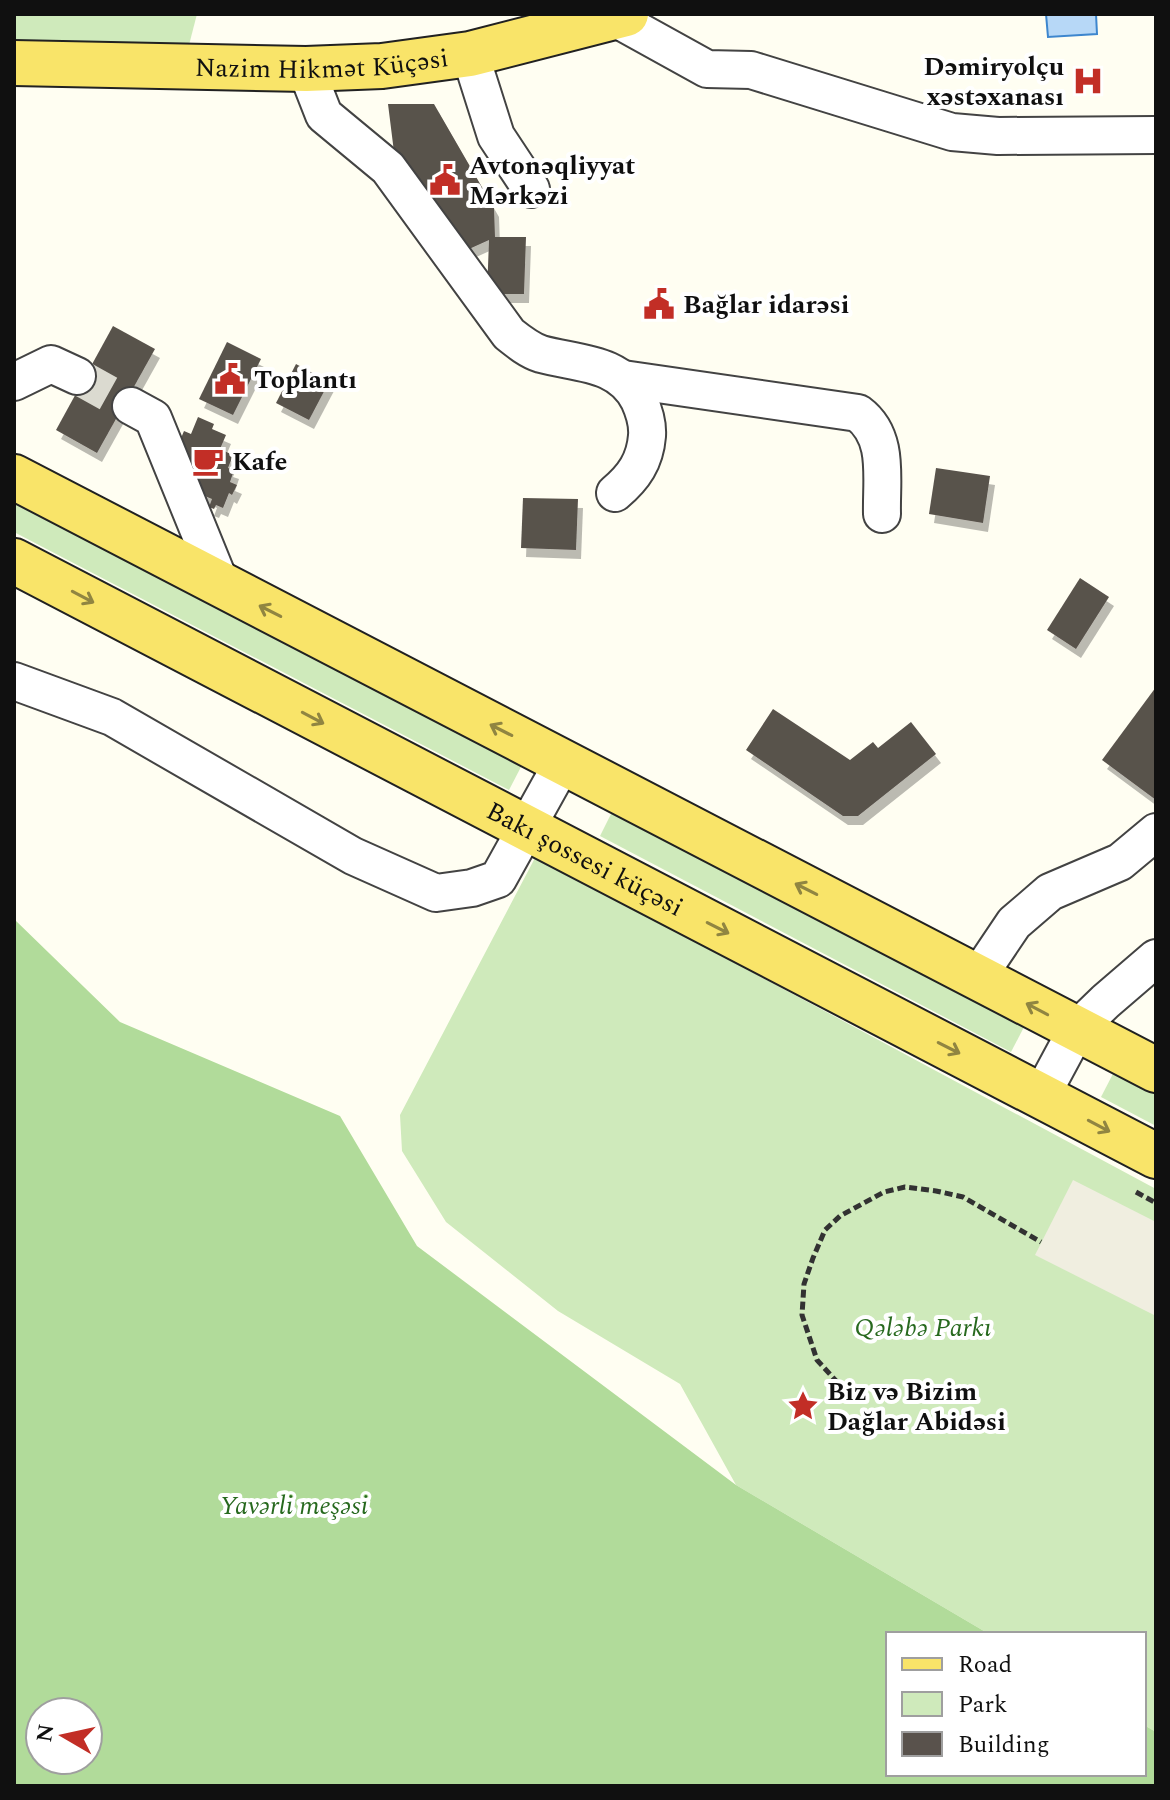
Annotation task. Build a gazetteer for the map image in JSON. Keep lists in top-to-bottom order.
{
  "streets": {
    "main road": ["Nazim Hikmət Küçəsi", "Bakı şossesi küçəsi"]
  },
  "parks": ["Qələbə Parkı", "Yavərli meşəsi"],
  "places": {
    "hospital": ["Dəmiryolçu xəstəxanası"],
    "public building": ["Avtonəqliyyat Mərkəzi", "Bağlar idarəsi", "Toplantı"],
    "cafe": ["Kafe"],
    "place": ["Biz və Bizim Dağlar Abidəsi"]
  },
  "legend": ["Road", "Park", "Building"],
  "north": "left"
}
